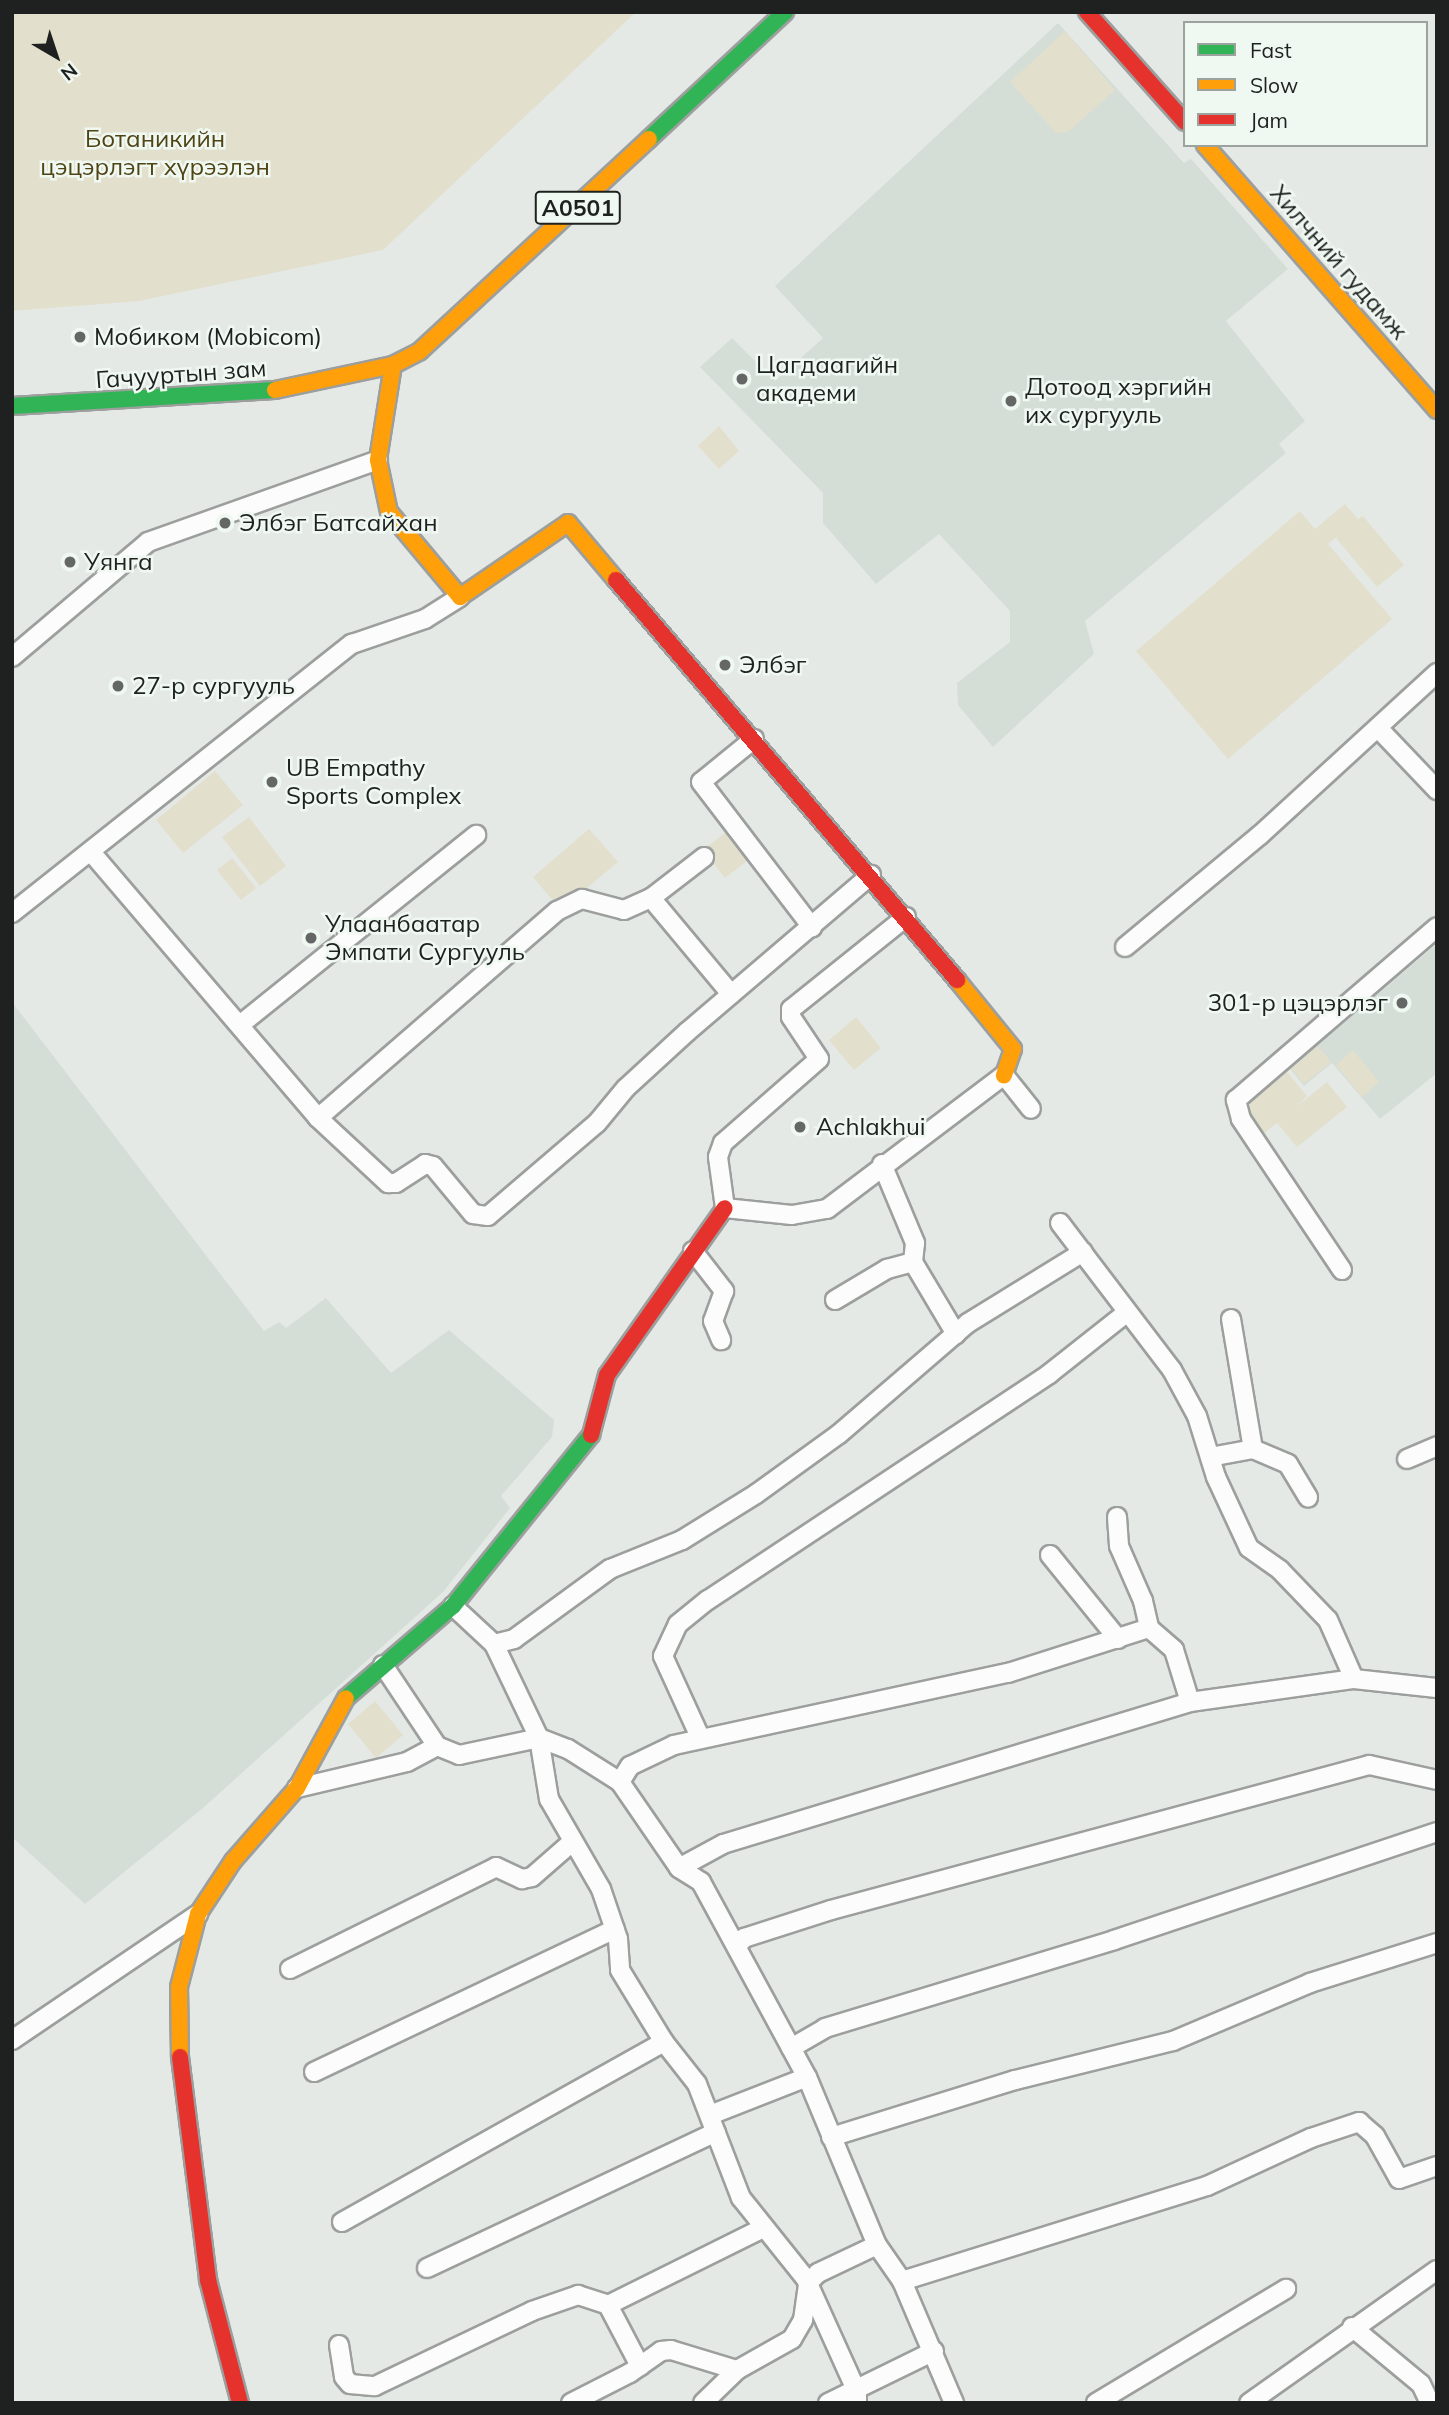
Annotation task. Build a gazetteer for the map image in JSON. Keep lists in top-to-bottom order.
{
  "streets": {
    "main road": ["A0501", "Хилчний гудамж", "Гачууртын зам"]
  },
  "crossings": [
    ["A0501", "Гачууртын зам"]
  ],
  "parks": ["Ботаникийн цэцэрлэгт хүрээлэн"],
  "places": [
    "Мобиком (Mobicom)",
    "Цагдаагийн академи",
    "Дотоод хэргийн их сургууль",
    "Элбэг Батсайхан",
    "Уянга",
    "Элбэг",
    "27-р сургууль",
    "UB Empathy Sports Complex",
    "Улаанбаатар Эмпати Сургууль",
    "301-р цэцэрлэг",
    "Achlakhui"
  ],
  "legend": ["Fast", "Slow", "Jam"],
  "north": "bottom right"
}
